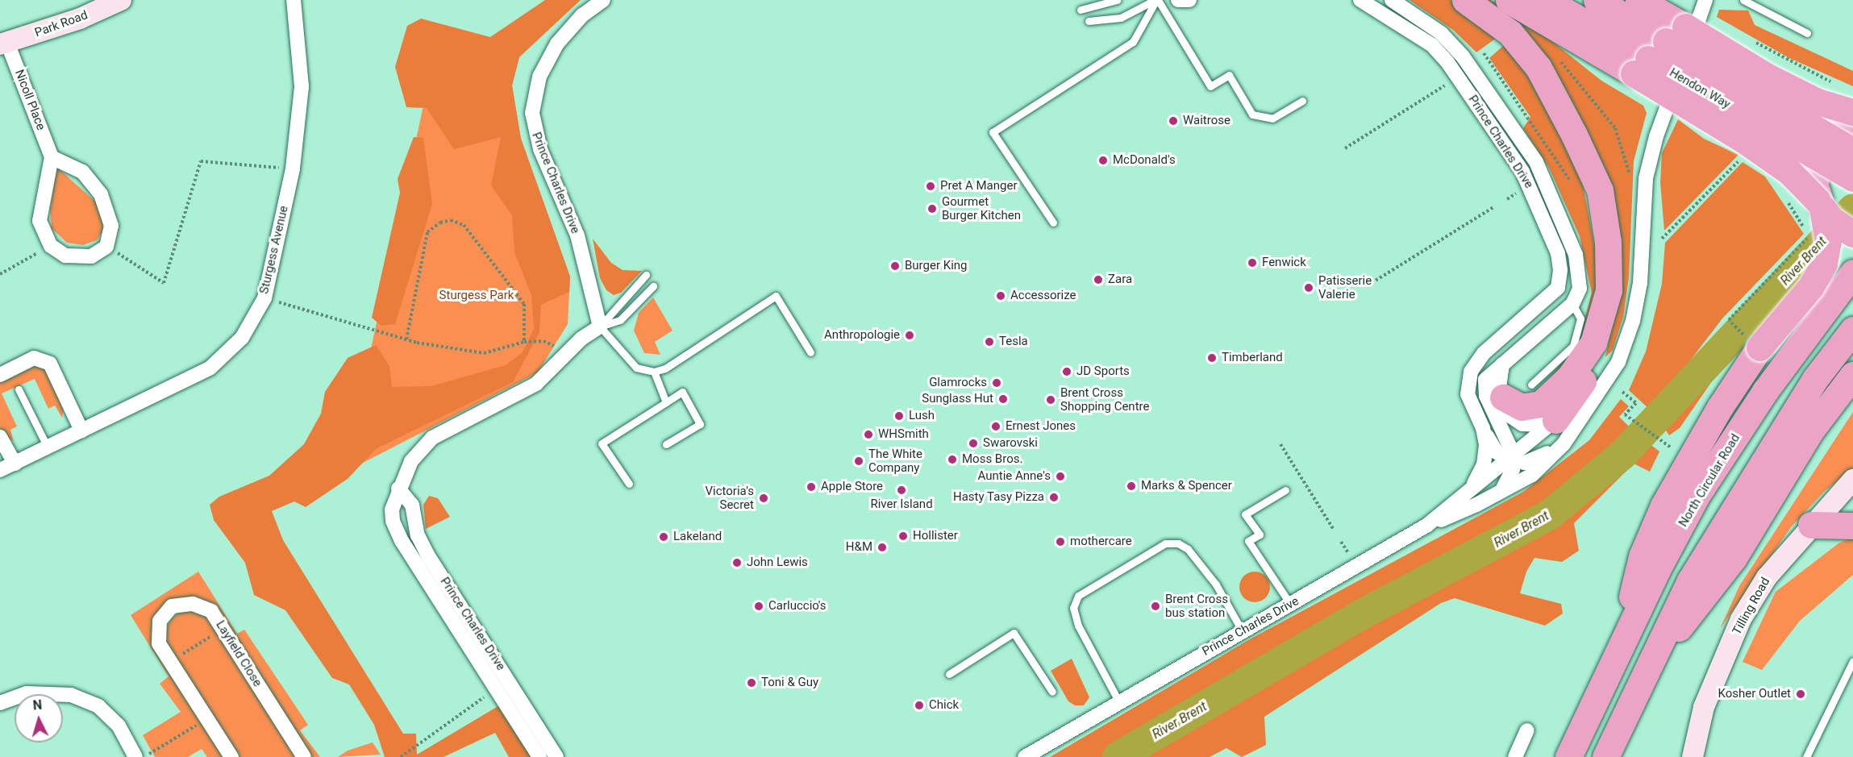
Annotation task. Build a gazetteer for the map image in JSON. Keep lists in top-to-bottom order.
{
  "streets": {
    "highway": ["Hendon Way", "North Circular Road"],
    "street": [
      "Park Road",
      "Nicoll Place",
      "Prince Charles Drive",
      "Sturgess Avenue",
      "Tilling Road",
      "Layfield Close"
    ]
  },
  "crossings": [
    ["Park Road", "Nicoll Place"]
  ],
  "water": ["River Brent"],
  "parks": ["Sturgess Park"],
  "places": [
    "Waitrose",
    "McDonald's",
    "Pret A Manger",
    "Gourmet Burger Kitchen",
    "Fenwick",
    "Burger King",
    "Zara",
    "Patisserie Valerie",
    "Accessorize",
    "Anthropologie",
    "Tesla",
    "Timberland",
    "JD Sports",
    "Glamrocks",
    "Sunglass Hut",
    "Brent Cross Shopping Centre",
    "Lush",
    "Ernest Jones",
    "WHSmith",
    "Swarovski",
    "Moss Bros.",
    "The White Company",
    "Auntie Anne's",
    "Marks & Spencer",
    "Apple Store",
    "River Island",
    "Hasty Tasy Pizza",
    "Victoria's Secret",
    "Hollister",
    "Lakeland",
    "mothercare",
    "H&M",
    "John Lewis",
    "Carluccio's",
    "Brent Cross bus station",
    "Toni & Guy",
    "Kosher Outlet",
    "Chick"
  ],
  "north": "top"
}
